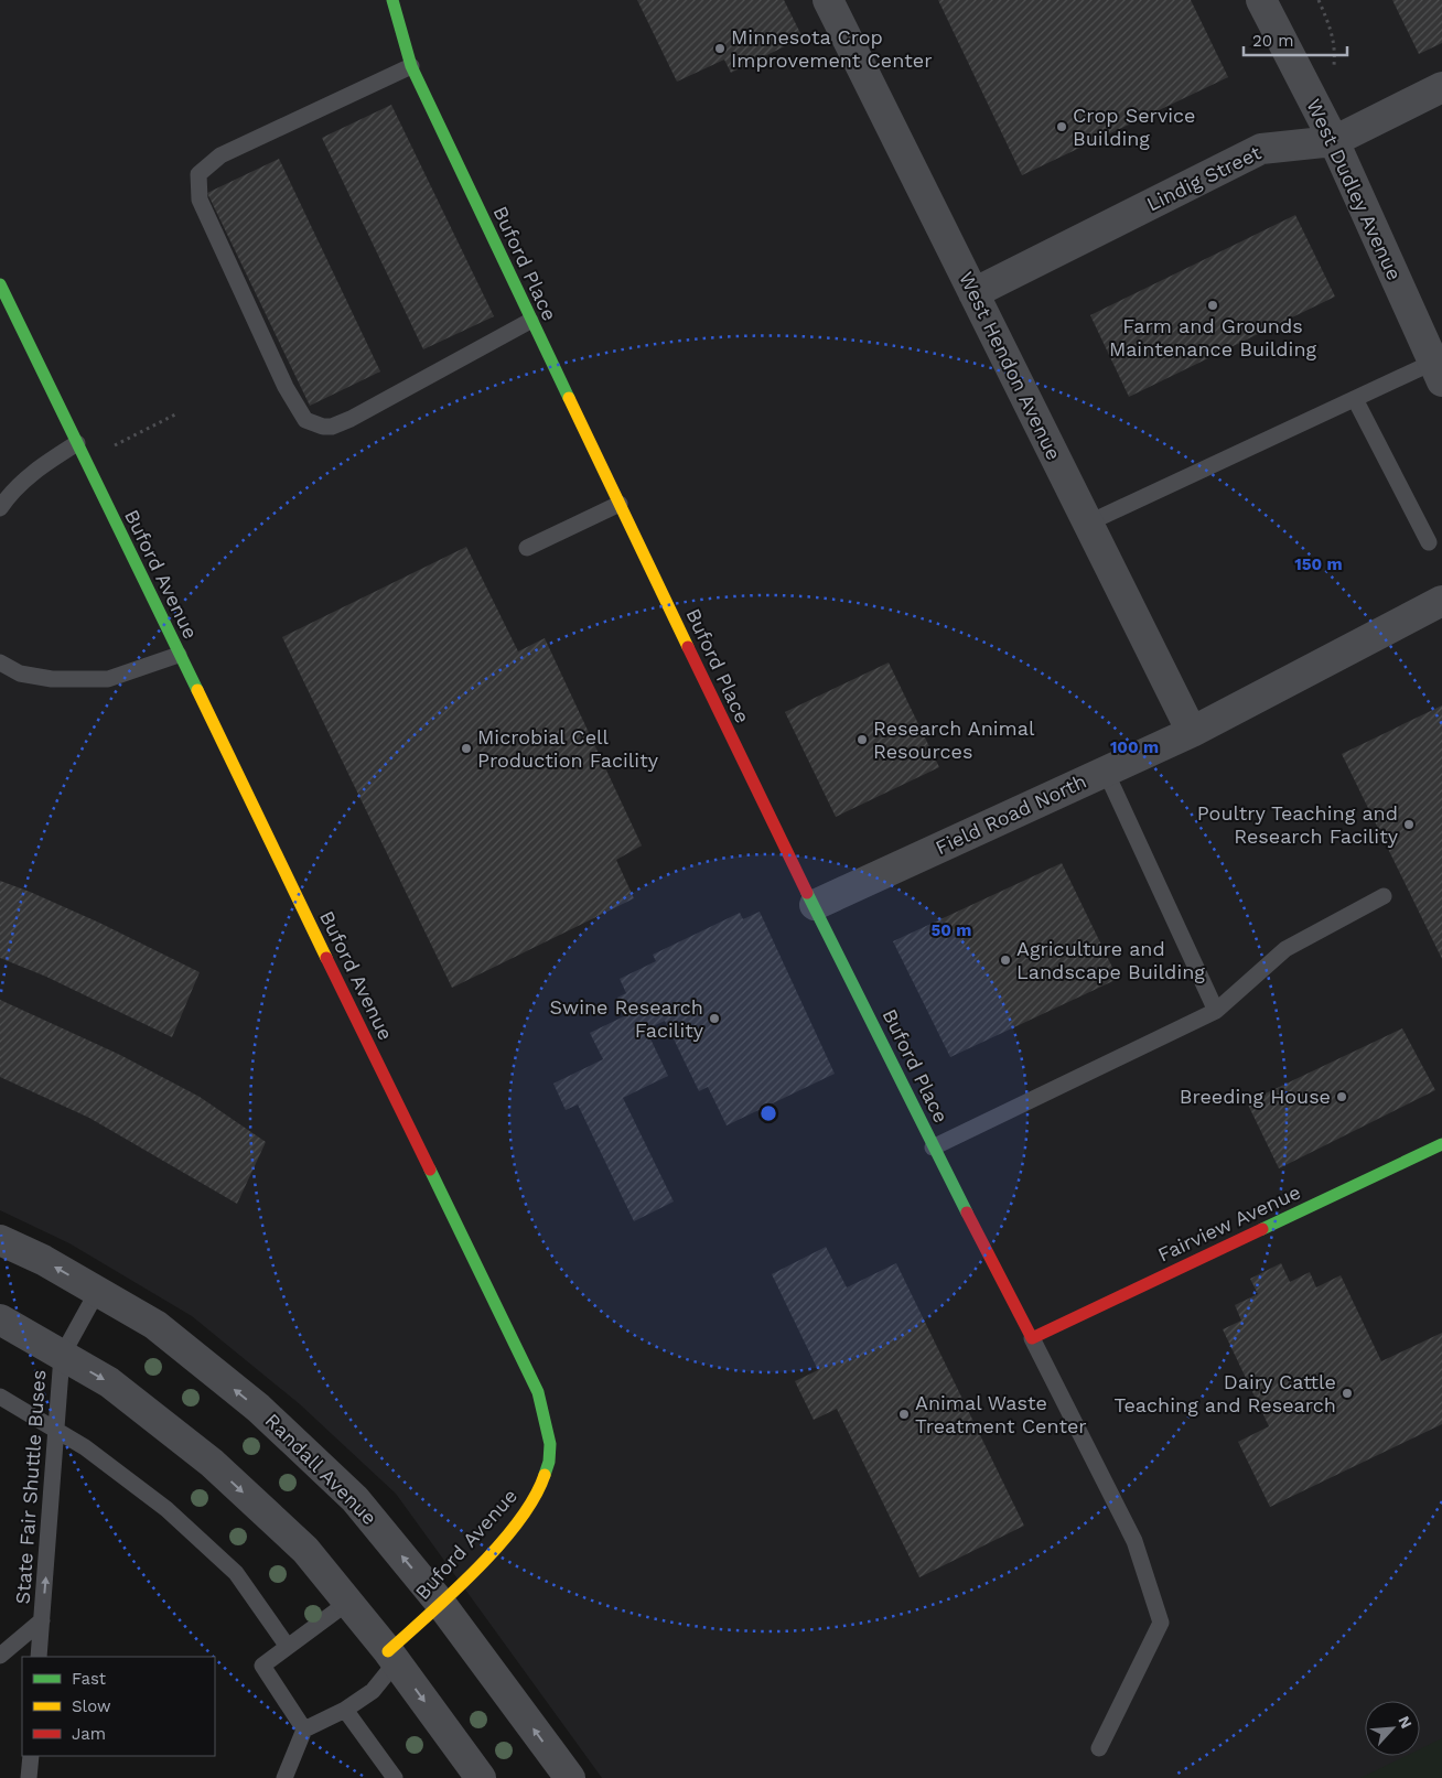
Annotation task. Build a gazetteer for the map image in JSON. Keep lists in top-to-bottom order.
{
  "streets": {
    "street": [
      "Lindig Street",
      "West Dudley Avenue",
      "Buford Place",
      "West Hendon Avenue",
      "Buford Avenue",
      "Field Road North",
      "Fairview Avenue",
      "Randall Avenue"
    ],
    "lane": ["State Fair Shuttle Buses"]
  },
  "crossings": [
    ["Lindig Street", "West Dudley Avenue"],
    ["Lindig Street", "West Hendon Avenue"],
    ["Buford Place", "Field Road North"],
    ["Buford Place", "Fairview Avenue"],
    ["West Hendon Avenue", "Field Road North"],
    ["Buford Avenue", "Randall Avenue"]
  ],
  "one_way": ["State Fair Shuttle Buses"],
  "places": [
    "Minnesota Crop Improvement Center",
    "Crop Service Building",
    "Farm and Grounds Maintenance Building",
    "Research Animal Resources",
    "Microbial Cell Production Facility",
    "Poultry Teaching and Research Facility",
    "Agriculture and Landscape Building",
    "Swine Research Facility",
    "Breeding House",
    "Dairy Cattle Teaching and Research",
    "Animal Waste Treatment Center"
  ],
  "legend": ["Fast", "Slow", "Jam"],
  "scale_bar": "20 m",
  "north": "top right",
  "rings": ["150 m", "100 m", "50 m"]
}
